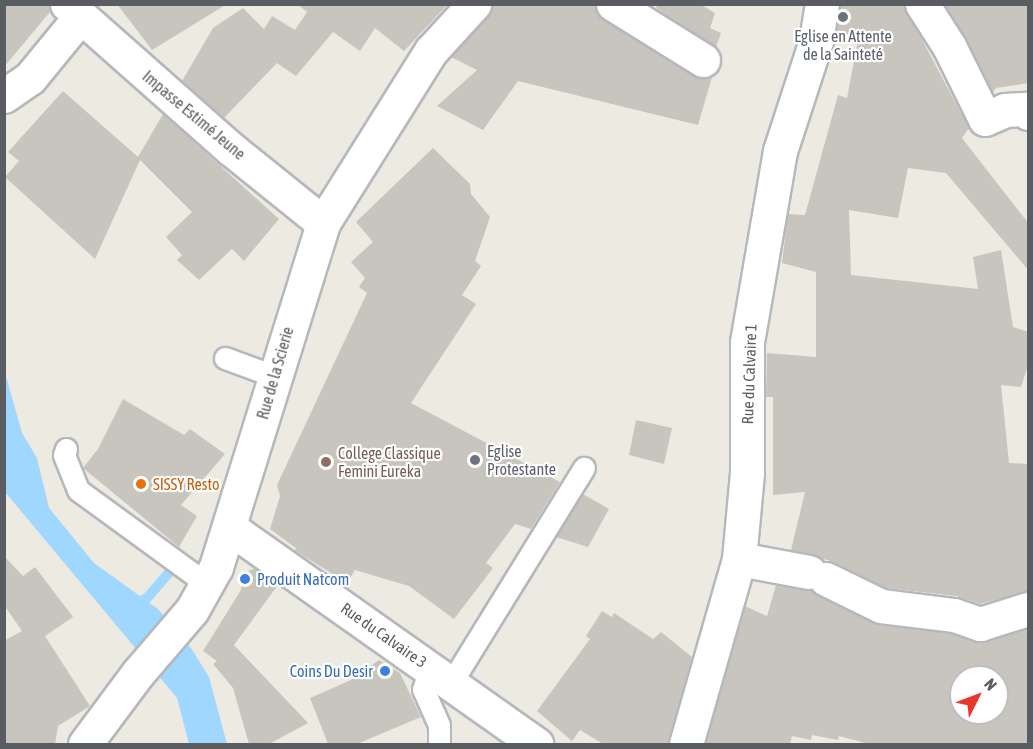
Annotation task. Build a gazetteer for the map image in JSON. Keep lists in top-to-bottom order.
{
  "streets": {
    "street": [
      "Impasse Estimé Jeune",
      "Rue de la Scierie",
      "Rue du Calvaire 1",
      "Rue du Calvaire 3"
    ]
  },
  "crossings": [
    ["Impasse Estimé Jeune", "Rue de la Scierie"],
    ["Rue de la Scierie", "Rue du Calvaire 3"]
  ],
  "places": [
    "Eglise en Attente de la Sainteté",
    "Eglise Protestante",
    "College Classique Femini Eureka",
    "SISSY Resto",
    "Produit Natcom",
    "Coins Du Desir"
  ],
  "north": "top right"
}
